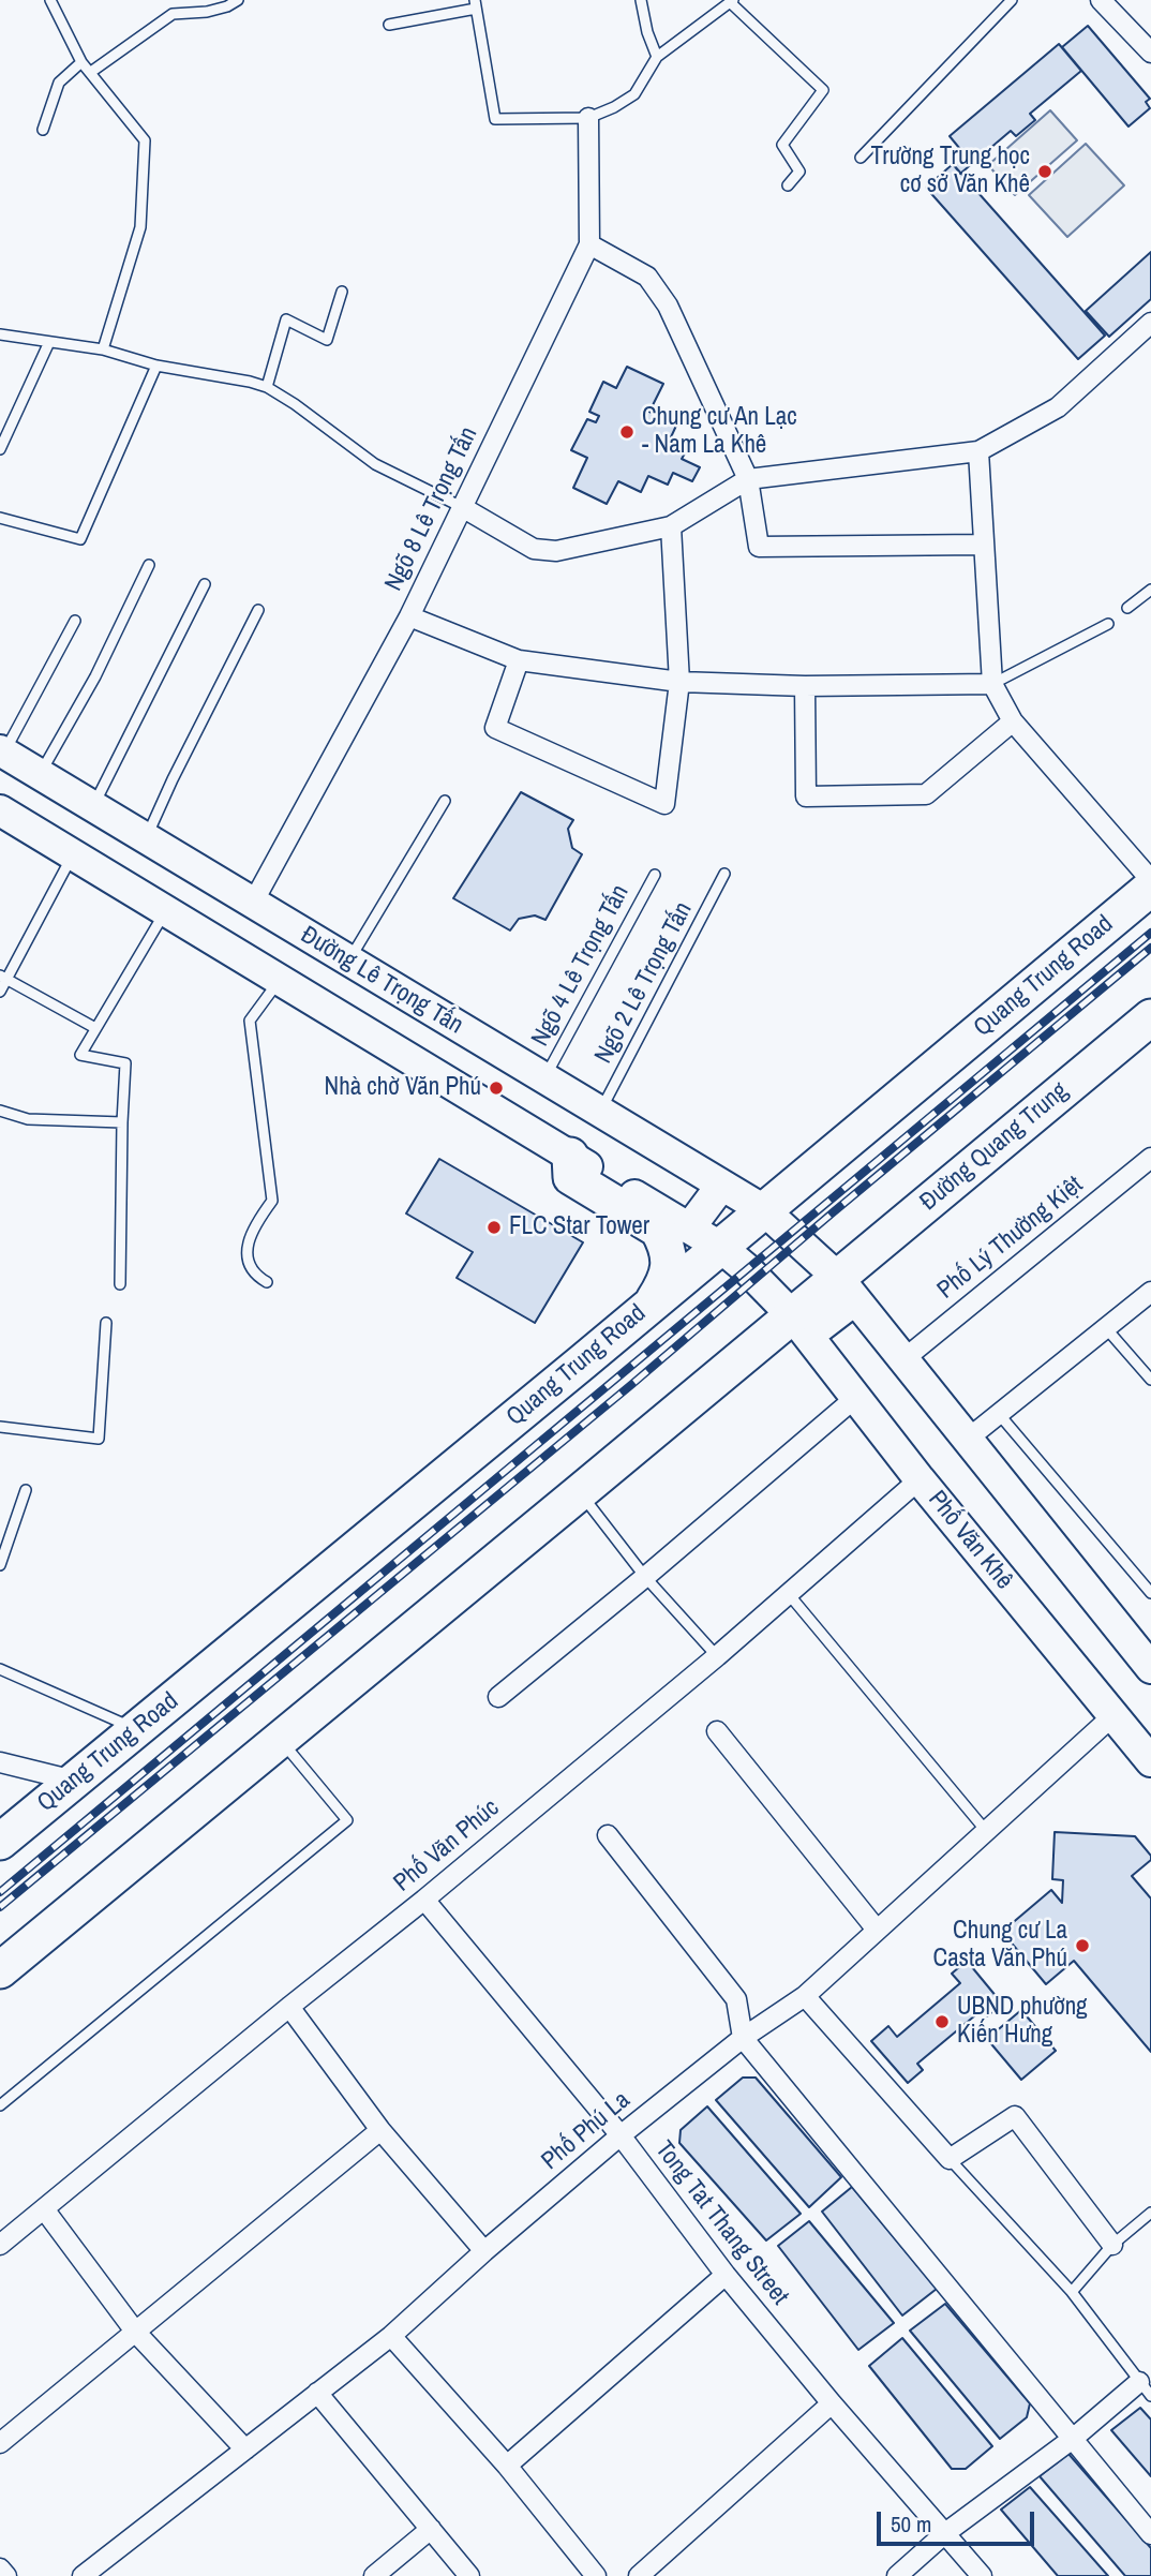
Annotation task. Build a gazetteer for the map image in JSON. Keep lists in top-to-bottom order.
{
  "streets": {
    "highway": ["Quang Trung Road", "Đường Quang Trung"],
    "main road": ["Đường Lê Trọng Tấn", "Phố Văn Khê"],
    "street": [
      "Ngõ 8 Lê Trọng Tấn",
      "Phố Lý Thường Kiệt",
      "Phố Văn Phúc",
      "Phố Phú La",
      "Tong Tat Thang Street"
    ],
    "lane": ["Ngõ 4 Lê Trọng Tấn", "Ngõ 2 Lê Trọng Tấn"]
  },
  "crossings": [
    ["Ngõ 8 Lê Trọng Tấn", "Đường Lê Trọng Tấn"],
    ["Ngõ 4 Lê Trọng Tấn", "Đường Lê Trọng Tấn"],
    ["Quang Trung Road", "Đường Lê Trọng Tấn"],
    ["Quang Trung Road", "Phố Văn Khê"],
    ["Đường Lê Trọng Tấn", "Ngõ 2 Lê Trọng Tấn"],
    ["Đường Lê Trọng Tấn", "Đường Quang Trung"],
    ["Phố Văn Khê", "Phố Văn Phúc"],
    ["Phố Văn Khê", "Phố Phú La"],
    ["Phố Văn Phúc", "Tong Tat Thang Street"],
    ["Phố Phú La", "Tong Tat Thang Street"]
  ],
  "places": [
    "Trường Trung học cơ sở Văn Khê",
    "Chung cư An Lạc - Nam La Khê",
    "Nhà chờ Văn Phú",
    "FLC Star Tower",
    "Chung cư La Casta Văn Phú",
    "UBND phường Kiến Hưng"
  ],
  "scale_bar": "50 m"
}
